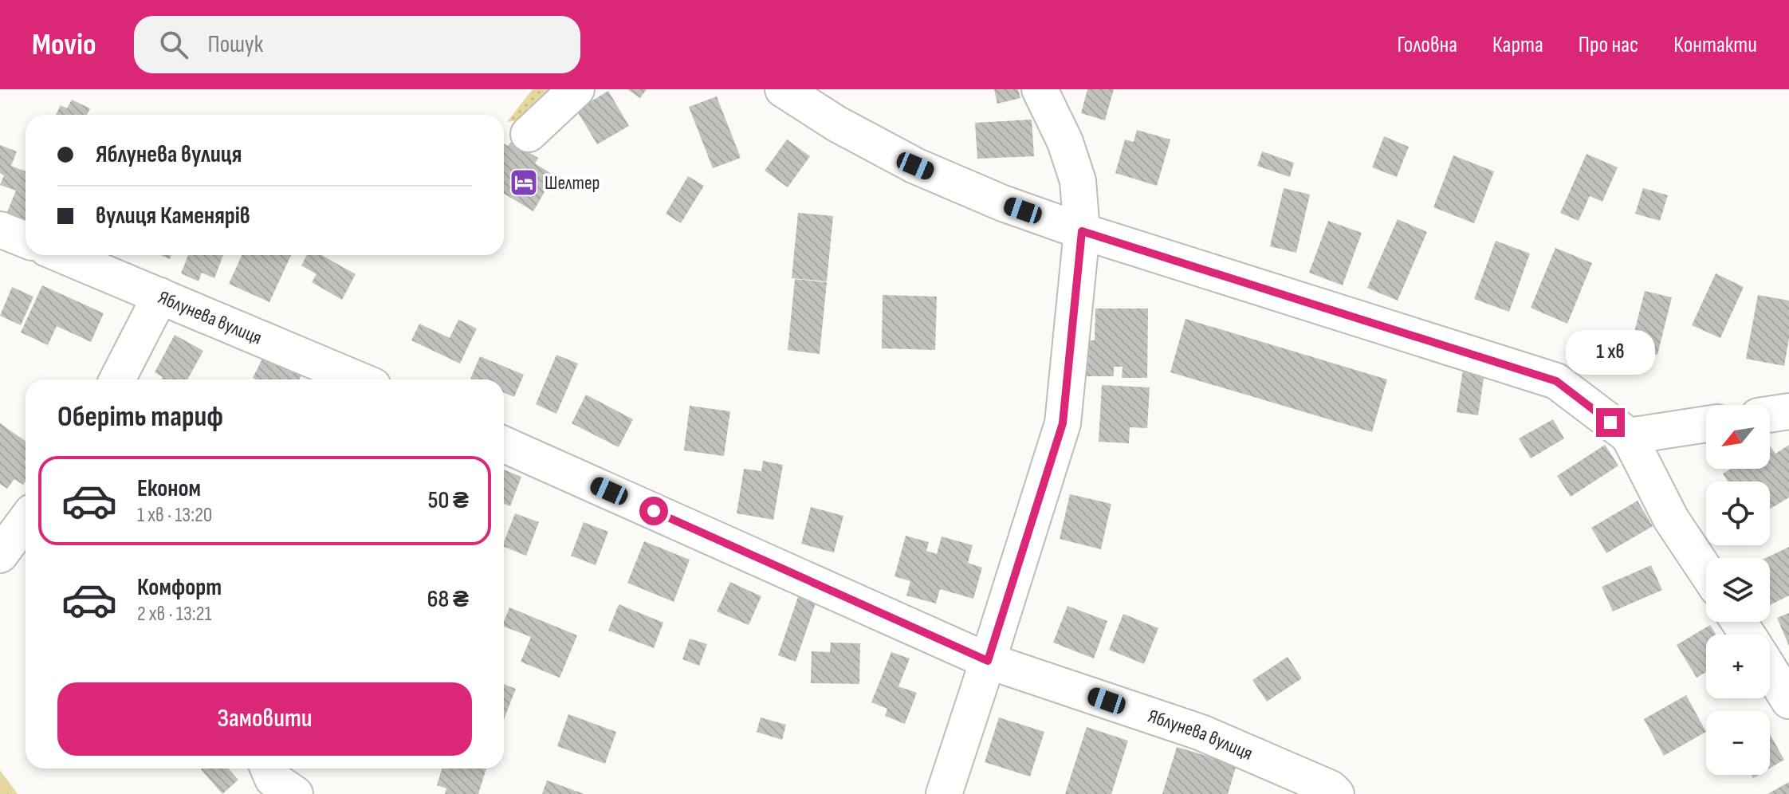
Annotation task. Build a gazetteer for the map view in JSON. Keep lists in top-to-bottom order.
{
  "streets": {
    "street": ["Яблунева вулиця"]
  },
  "places": {
    "hotel": ["Шелтер"]
  },
  "north": "bottom left",
  "page": {
    "header": "Movio",
    "search": "Пошук",
    "nav": [
      "Головна",
      "Карта",
      "Про нас",
      "Контакти"
    ],
    "banner": ["Яблунева вулиця", "вулиця Каменярів"],
    "bubble": "1 хв",
    "heading": "Оберіть тариф",
    "map_buttons": ["+", "−"],
    "list": [
      {
        "name": "Економ",
        "note": "1 хв · 13:20",
        "value": "50 ₴"
      },
      {
        "name": "Комфорт",
        "note": "2 хв · 13:21",
        "value": "68 ₴"
      }
    ],
    "buttons": "Замовити"
  }
}
